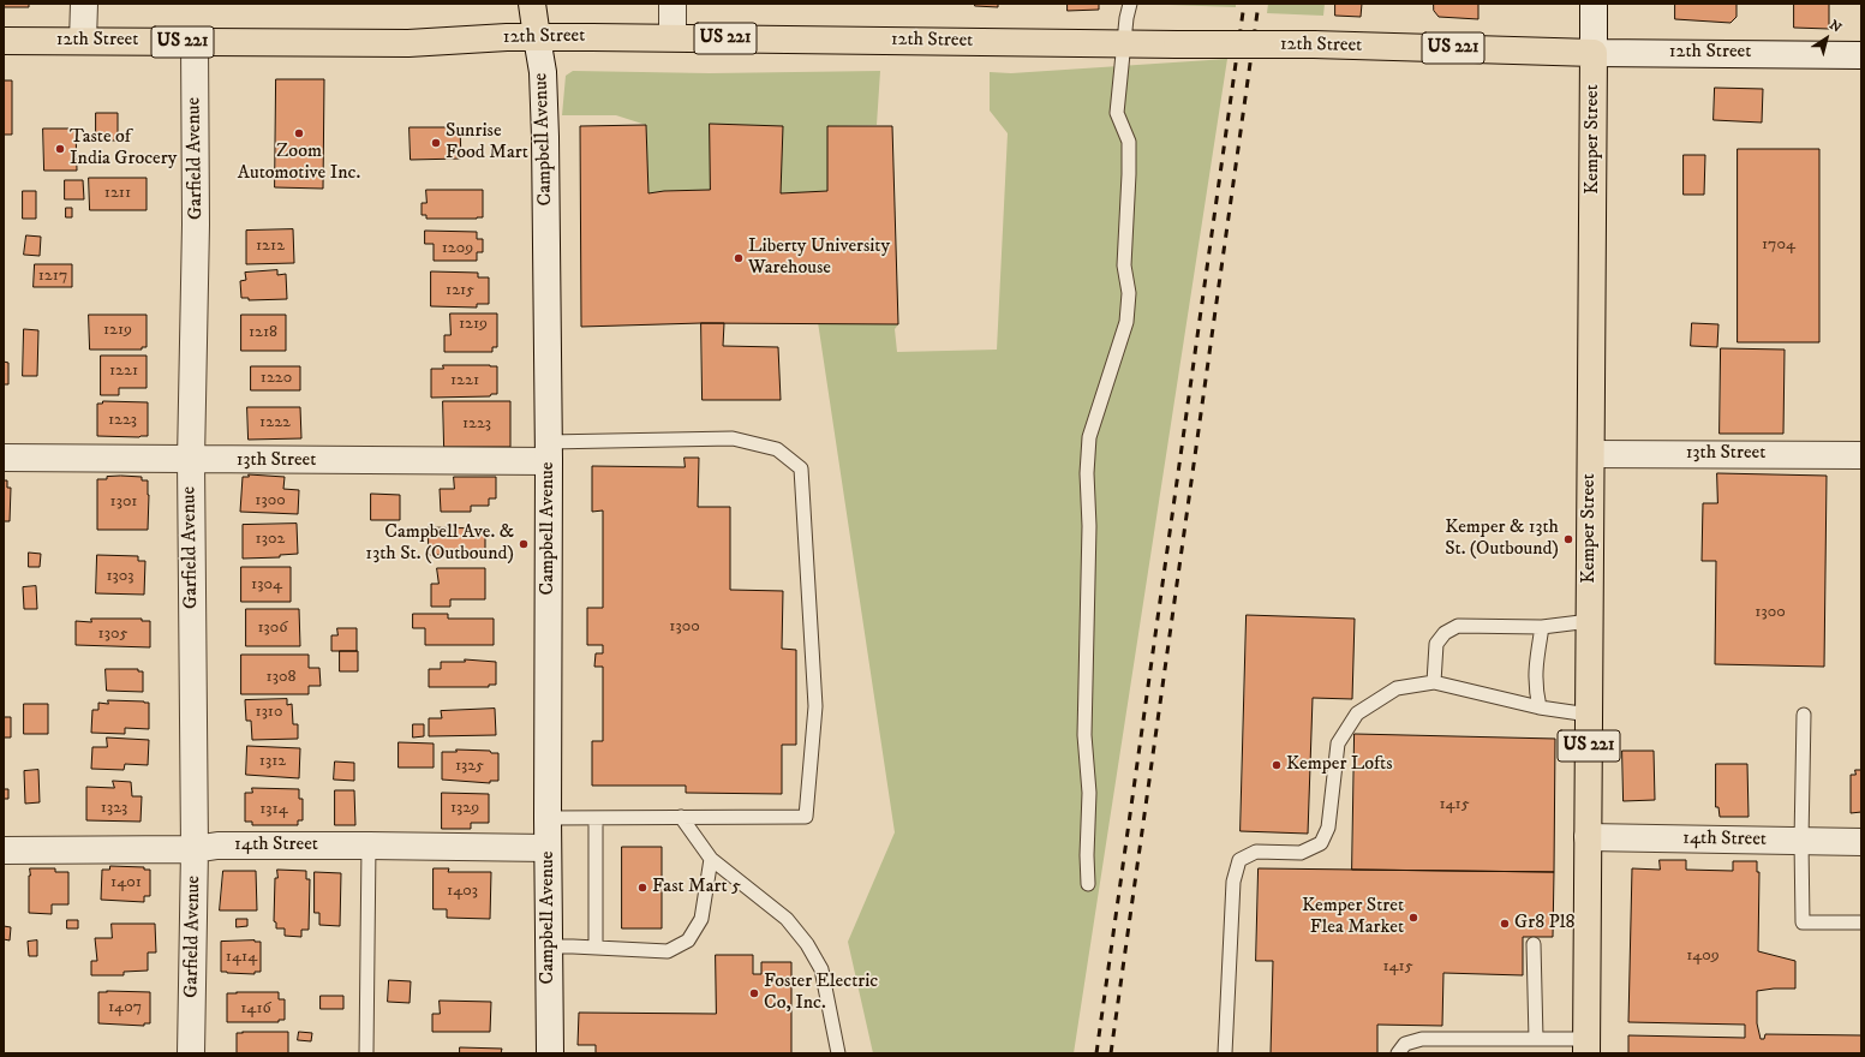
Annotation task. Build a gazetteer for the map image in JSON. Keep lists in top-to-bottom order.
{
  "streets": {
    "main road": [
      "12th Street",
      "US 221",
      "Campbell Avenue",
      "Kemper Street"
    ],
    "street": ["Garfield Avenue", "13th Street", "14th Street"]
  },
  "crossings": [
    ["12th Street", "Campbell Avenue"],
    ["12th Street", "Kemper Street"],
    ["12th Street", "Garfield Avenue"],
    ["Campbell Avenue", "13th Street"],
    ["Campbell Avenue", "14th Street"],
    ["Kemper Street", "13th Street"],
    ["Kemper Street", "14th Street"],
    ["Garfield Avenue", "13th Street"],
    ["Garfield Avenue", "14th Street"]
  ],
  "places": [
    "Zoom Automotive Inc.",
    "Sunrise Food Mart",
    "Taste of India Grocery",
    "Liberty University Warehouse",
    "Kemper & 13th St. (Outbound)",
    "Campbell Ave. & 13th St. (Outbound)",
    "Kemper Lofts",
    "Fast Mart 5",
    "Kemper Stret Flea Market",
    "Gr8 Pl8",
    "Foster Electric Co, Inc."
  ],
  "house_numbers": [
    "1211",
    "1704",
    "1212",
    "1209",
    "1217",
    "1215",
    "1219",
    "1219",
    "1218",
    "1221",
    "1220",
    "1221",
    "1223",
    "1222",
    "1223",
    "1300",
    "1301",
    "1302",
    "1303",
    "1304",
    "1300",
    "1300",
    "1306",
    "1305",
    "1308",
    "1310",
    "1312",
    "1325",
    "1415",
    "1323",
    "1329",
    "1314",
    "1401",
    "1403",
    "1409",
    "1414",
    "1415",
    "1407",
    "1416"
  ],
  "north": "top right"
}
